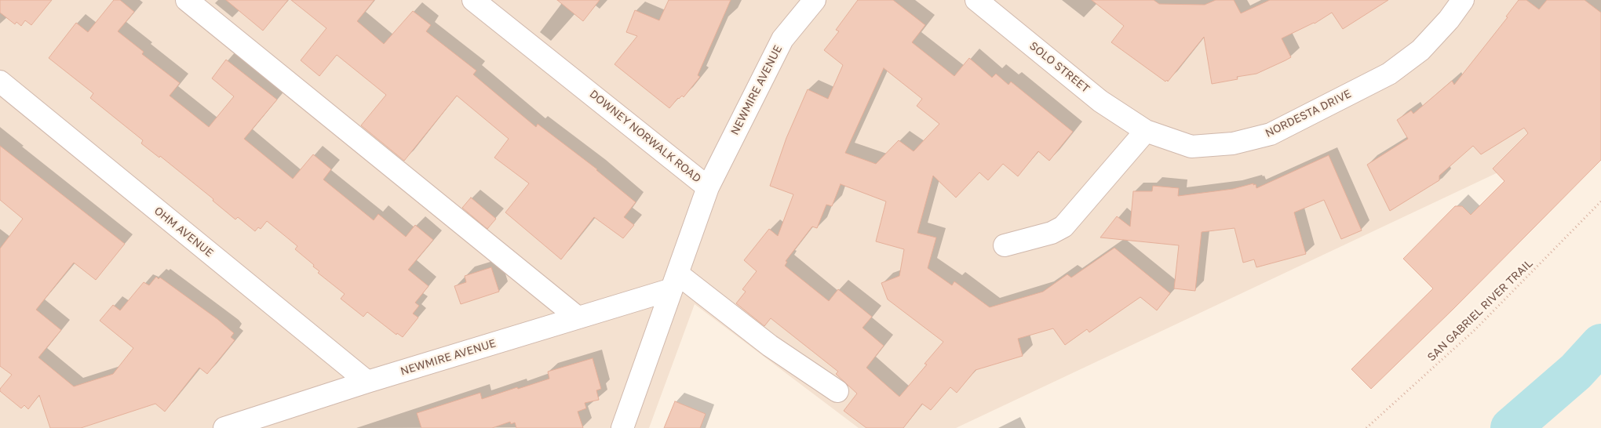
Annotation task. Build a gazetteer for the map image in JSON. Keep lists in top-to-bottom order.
{
  "streets": {
    "street": [
      "SOLO STREET",
      "NEWMIRE AVENUE",
      "NORDESTA DRIVE",
      "DOWNEY NORWALK ROAD",
      "OHM AVENUE"
    ],
    "path": ["SAN GABRIEL RIVER TRAIL"]
  },
  "crossings": [
    ["SOLO STREET", "NORDESTA DRIVE"],
    ["NEWMIRE AVENUE", "DOWNEY NORWALK ROAD"],
    ["NEWMIRE AVENUE", "OHM AVENUE"]
  ]
}
